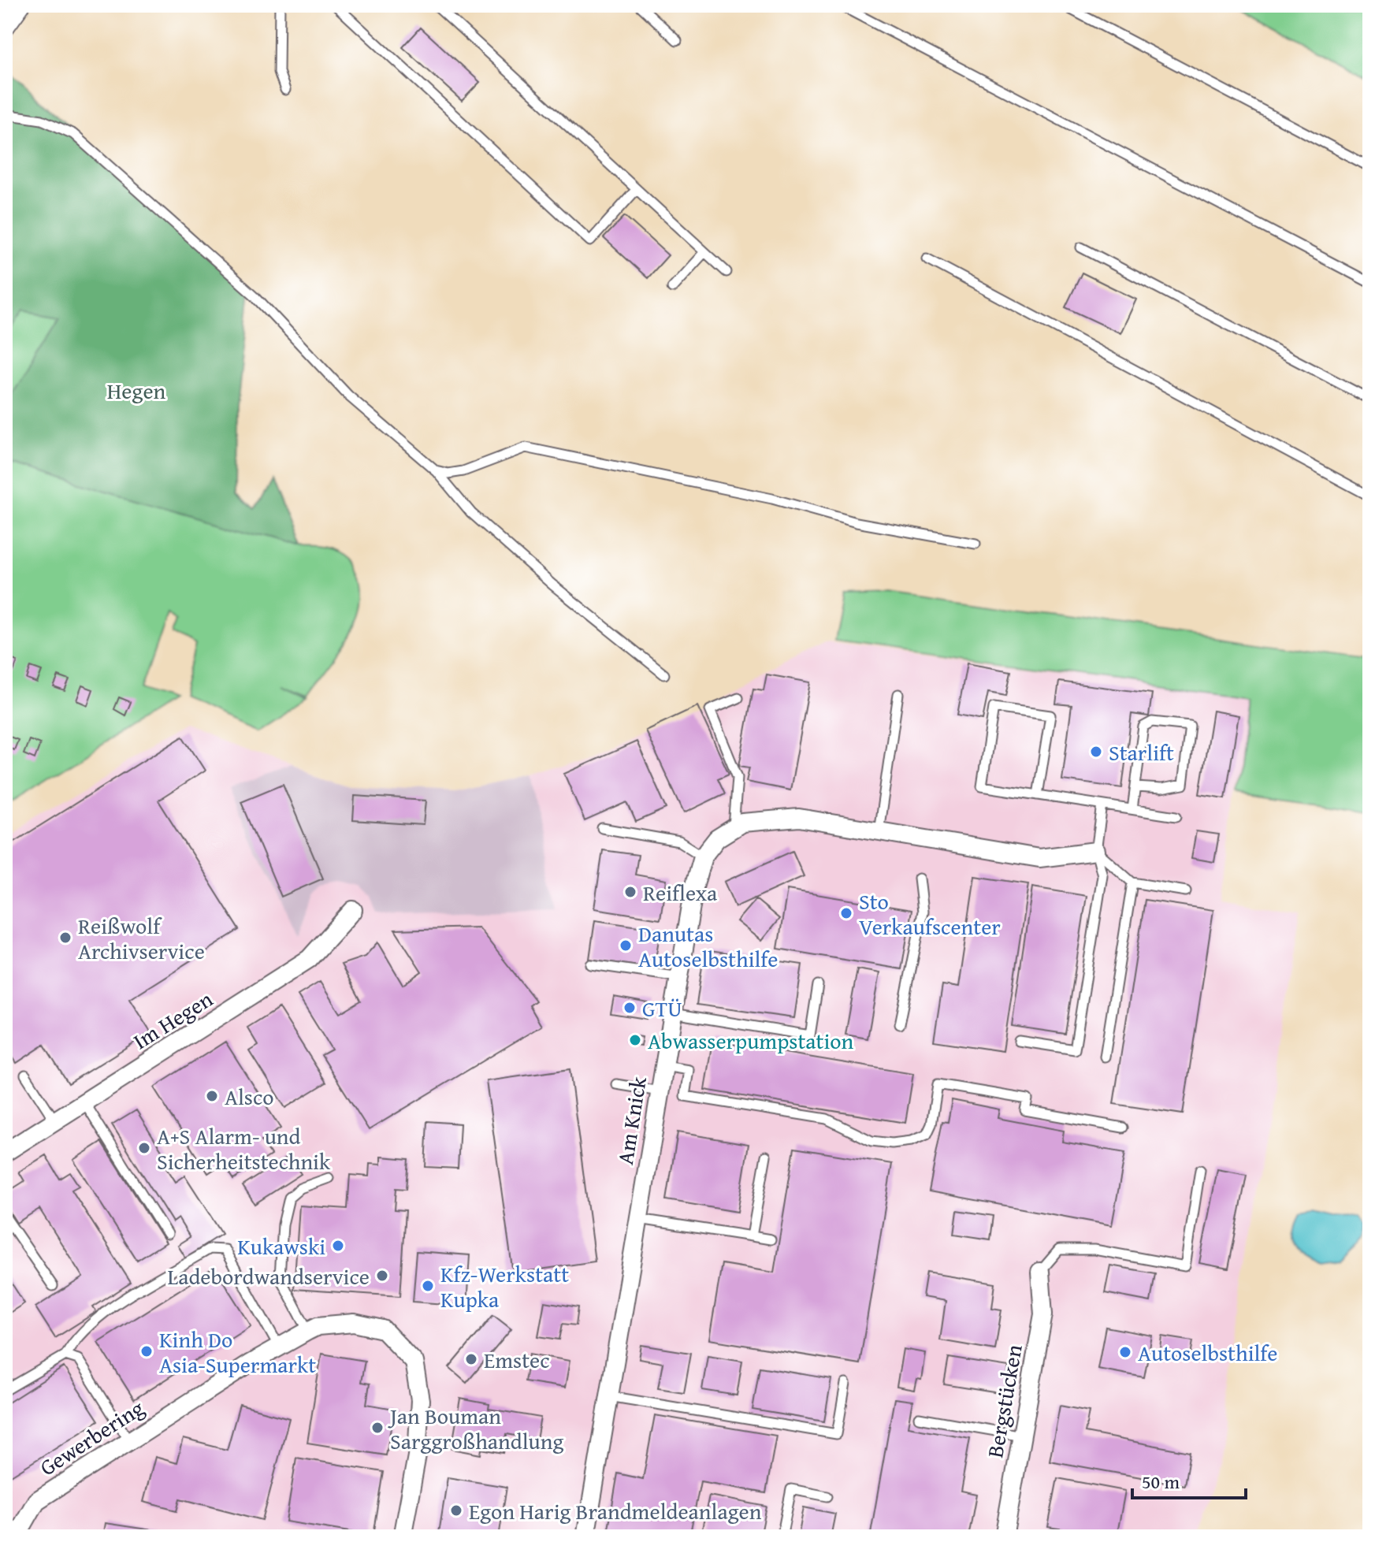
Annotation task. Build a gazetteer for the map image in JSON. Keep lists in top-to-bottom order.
{
  "streets": {
    "street": [
      "Im Hegen",
      "Am Knick",
      "Bergstücken",
      "Gewerbering"
    ]
  },
  "parks": ["Hegen"],
  "places": [
    "Starlift",
    "Reiflexa",
    "Sto Verkaufscenter",
    "Reißwolf Archivservice",
    "Danutas Autoselbsthilfe",
    "GTÜ",
    "Abwasserpumpstation",
    "Alsco",
    "A+S Alarm- und Sicherheitstechnik",
    "Kukawski",
    "Ladebordwandservice",
    "Kfz-Werkstatt Kupka",
    "Kinh Do Asia-Supermarkt",
    "Autoselbsthilfe",
    "Emstec",
    "Jan Bouman Sarggroßhandlung",
    "Egon Harig Brandmeldeanlagen"
  ],
  "scale_bar": "50 m"
}
